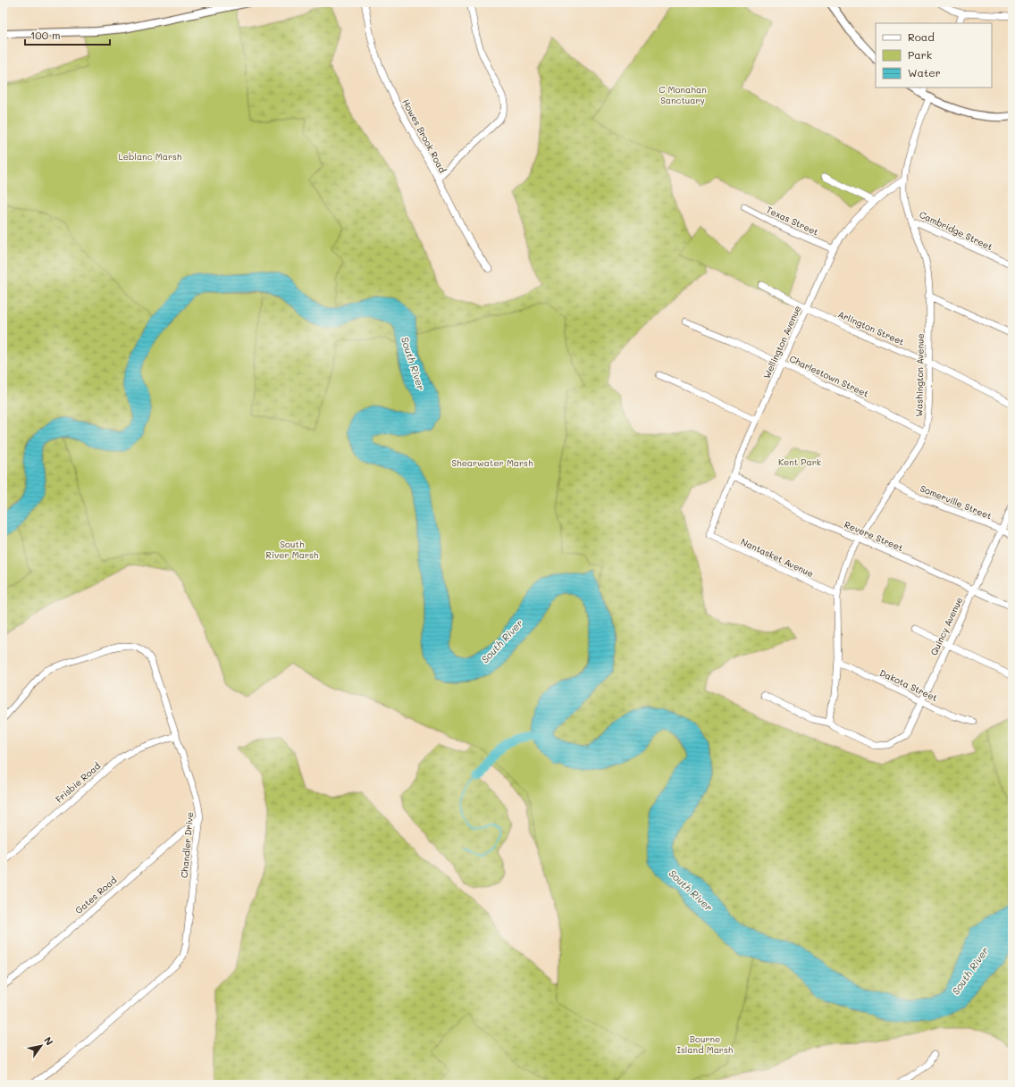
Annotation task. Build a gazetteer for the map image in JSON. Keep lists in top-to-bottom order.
{
  "streets": {
    "street": [
      "Howes Brook Road",
      "Texas Street",
      "Cambridge Street",
      "Arlington Street",
      "Wellington Avenue",
      "Washington Avenue",
      "Charlestown Street",
      "Somerville Street",
      "Revere Street",
      "Nantasket Avenue",
      "Quincy Avenue",
      "Dakota Street",
      "Frisbie Road",
      "Chandler Drive",
      "Gates Road"
    ]
  },
  "crossings": [
    ["Texas Street", "Wellington Avenue"],
    ["Cambridge Street", "Washington Avenue"],
    ["Arlington Street", "Wellington Avenue"],
    ["Arlington Street", "Washington Avenue"],
    ["Wellington Avenue", "Washington Avenue"],
    ["Wellington Avenue", "Charlestown Street"],
    ["Wellington Avenue", "Revere Street"],
    ["Wellington Avenue", "Nantasket Avenue"],
    ["Washington Avenue", "Charlestown Street"],
    ["Washington Avenue", "Somerville Street"],
    ["Washington Avenue", "Revere Street"],
    ["Washington Avenue", "Nantasket Avenue"],
    ["Washington Avenue", "Quincy Avenue"],
    ["Washington Avenue", "Dakota Street"],
    ["Somerville Street", "Quincy Avenue"],
    ["Revere Street", "Quincy Avenue"],
    ["Quincy Avenue", "Dakota Street"],
    ["Frisbie Road", "Chandler Drive"],
    ["Chandler Drive", "Gates Road"]
  ],
  "water": ["South River"],
  "parks": [
    "C Monahan Sanctuary",
    "Leblanc Marsh",
    "Kent Park",
    "Shearwater Marsh",
    "South River Marsh",
    "Bourne Island Marsh"
  ],
  "legend": ["Road", "Park", "Water"],
  "scale_bar": "100 m",
  "north": "top right"
}
